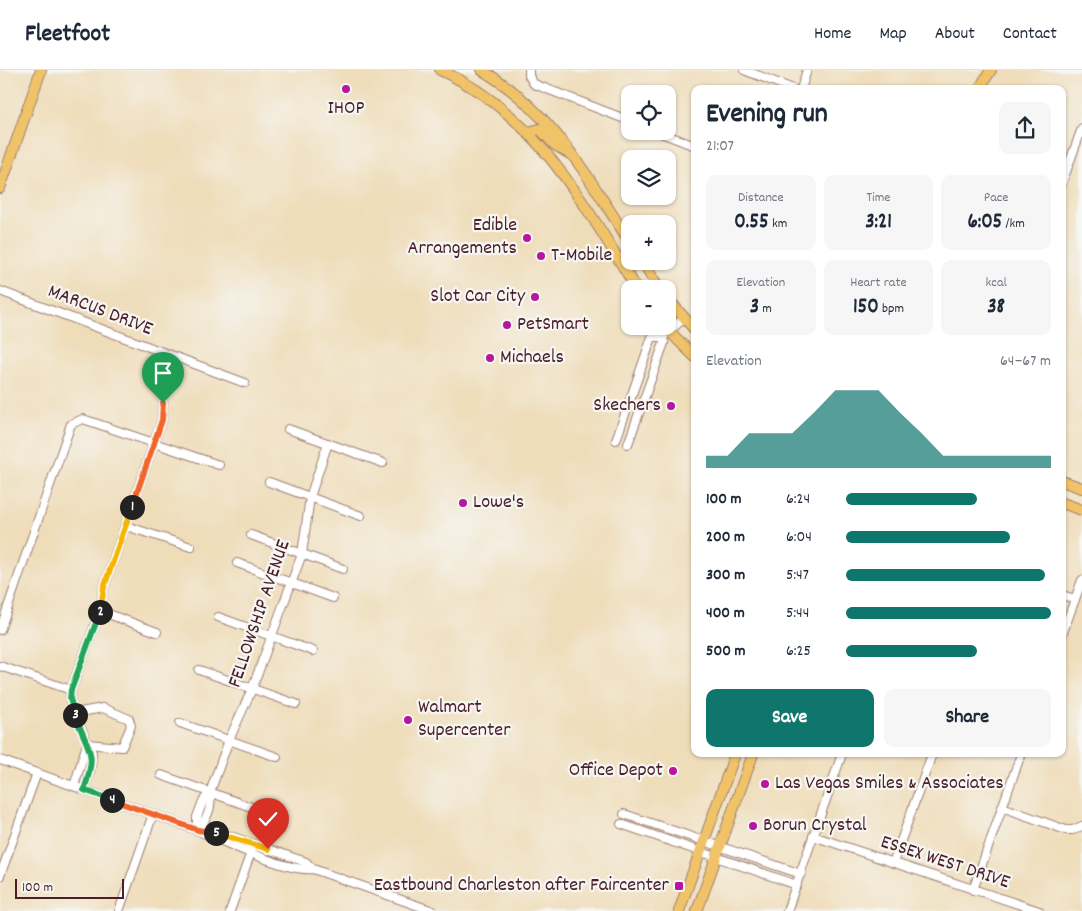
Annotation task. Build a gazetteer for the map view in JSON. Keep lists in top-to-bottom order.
{
  "streets": {
    "street": ["MARCUS DRIVE", "FELLOWSHIP AVENUE", "ESSEX WEST DRIVE"]
  },
  "places": {
    "other": [
      "IHOP",
      "Edible Arrangements",
      "T-Mobile",
      "Slot Car City",
      "PetSmart",
      "Michaels",
      "Skechers",
      "Lowe's",
      "Walmart Supercenter",
      "Office Depot",
      "Las Vegas Smiles & Associates",
      "Borun Crystal"
    ],
    "transit": ["Eastbound Charleston after Faircenter"]
  },
  "scale_bar": "100 m",
  "page": {
    "header": "Fleetfoot",
    "nav": [
      "Home",
      "Map",
      "About",
      "Contact"
    ],
    "map_buttons": ["+", "−"],
    "heading": ["Evening run", "21:07"],
    "stats": [
      ["Distance", "0.55 km"],
      ["Time", "3:21"],
      ["Pace", "6:05 /km"],
      ["Elevation", "3 m"],
      ["Heart rate", "150 bpm"],
      ["kcal", "38"]
    ],
    "chart": ["Elevation", "64–67 m"],
    "list": [
      {
        "name": "100 m",
        "note": "6:24"
      },
      {
        "name": "200 m",
        "note": "6:04"
      },
      {
        "name": "300 m",
        "note": "5:47"
      },
      {
        "name": "400 m",
        "note": "5:44"
      },
      {
        "name": "500 m",
        "note": "6:25"
      }
    ],
    "pins": [
      "1",
      "2",
      "3",
      "4",
      "5"
    ],
    "buttons": ["Save", "Share"],
    "scale": "100 m"
  }
}
